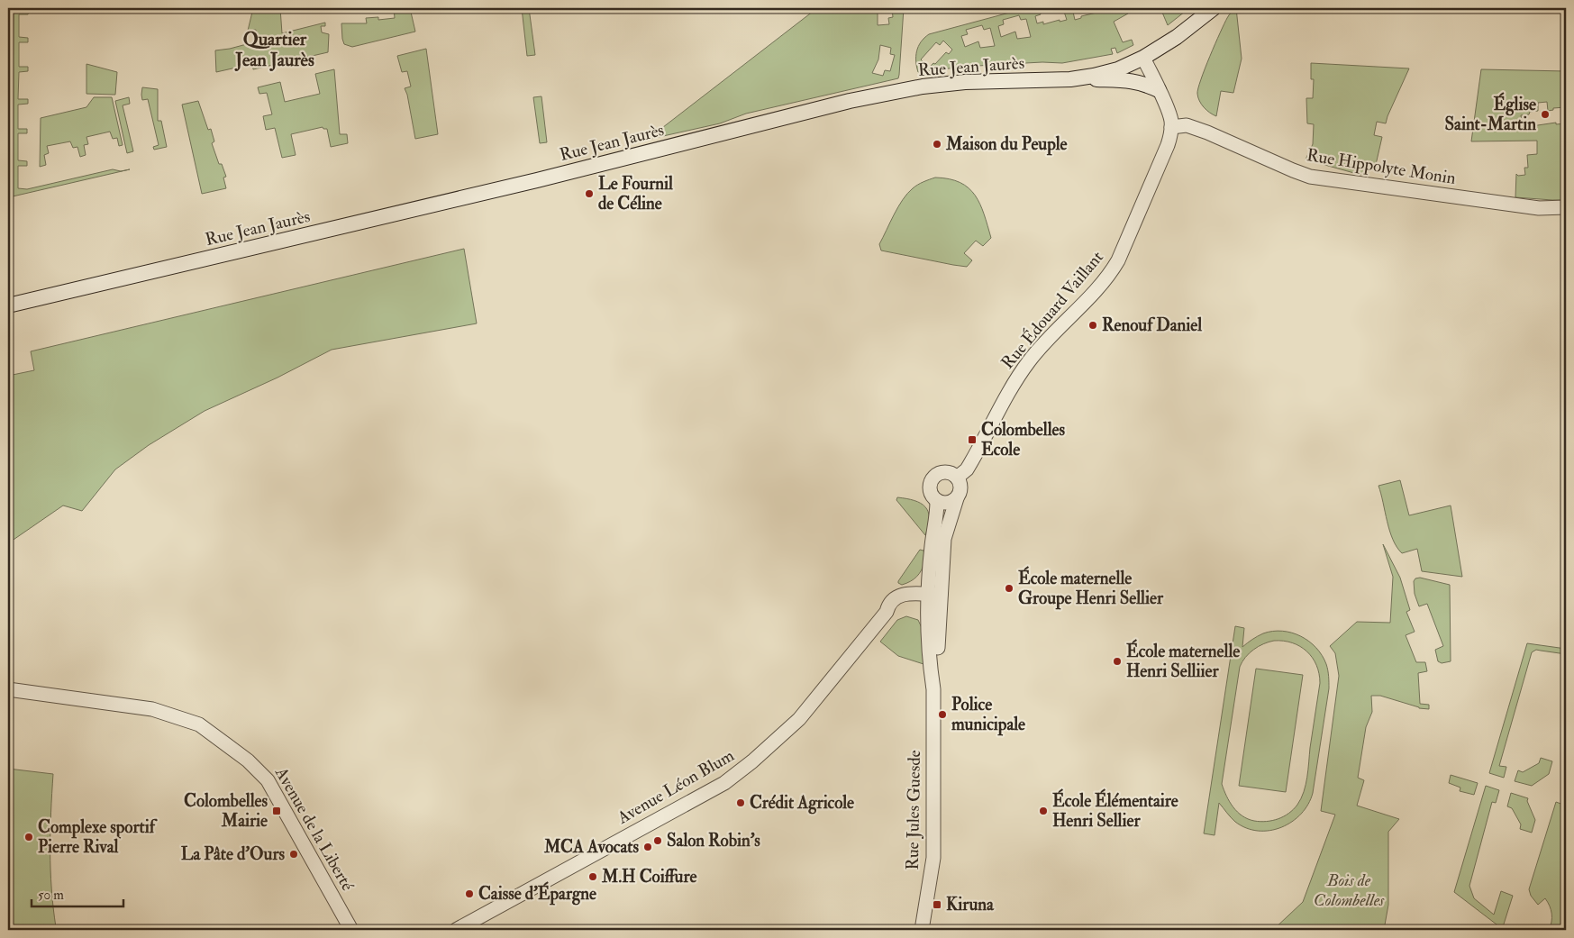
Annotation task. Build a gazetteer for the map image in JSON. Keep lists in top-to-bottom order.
{
  "streets": {
    "main road": ["Rue Jean Jaurès"],
    "street": [
      "Rue Hippolyte Monin",
      "Rue Édouard Vaillant",
      "Avenue Léon Blum",
      "Rue Jules Guesde",
      "Avenue de la Liberté"
    ]
  },
  "crossings": [
    ["Rue Jean Jaurès", "Rue Édouard Vaillant"],
    ["Rue Hippolyte Monin", "Rue Édouard Vaillant"],
    ["Rue Édouard Vaillant", "Rue Jules Guesde"],
    ["Avenue Léon Blum", "Rue Jules Guesde"]
  ],
  "districts": ["Quartier Jean Jaurès"],
  "parks": ["Bois de Colombelles"],
  "places": {
    "other": [
      "Église Saint-Martin",
      "Maison du Peuple",
      "Le Fournil de Céline",
      "Renouf Daniel",
      "École maternelle Groupe Henri Sellier",
      "École maternelle Henri Selliier",
      "Police municipale",
      "Crédit Agricole",
      "École Élémentaire Henri Sellier",
      "Complexe sportif Pierre Rival",
      "Salon Robin's",
      "MCA Avocats",
      "La Pâte d'Ours",
      "M.H Coiffure",
      "Caisse d'Épargne"
    ],
    "transit": ["Colombelles Ecole", "Colombelles Mairie", "Kiruna"]
  },
  "scale_bar": "50 m"
}
